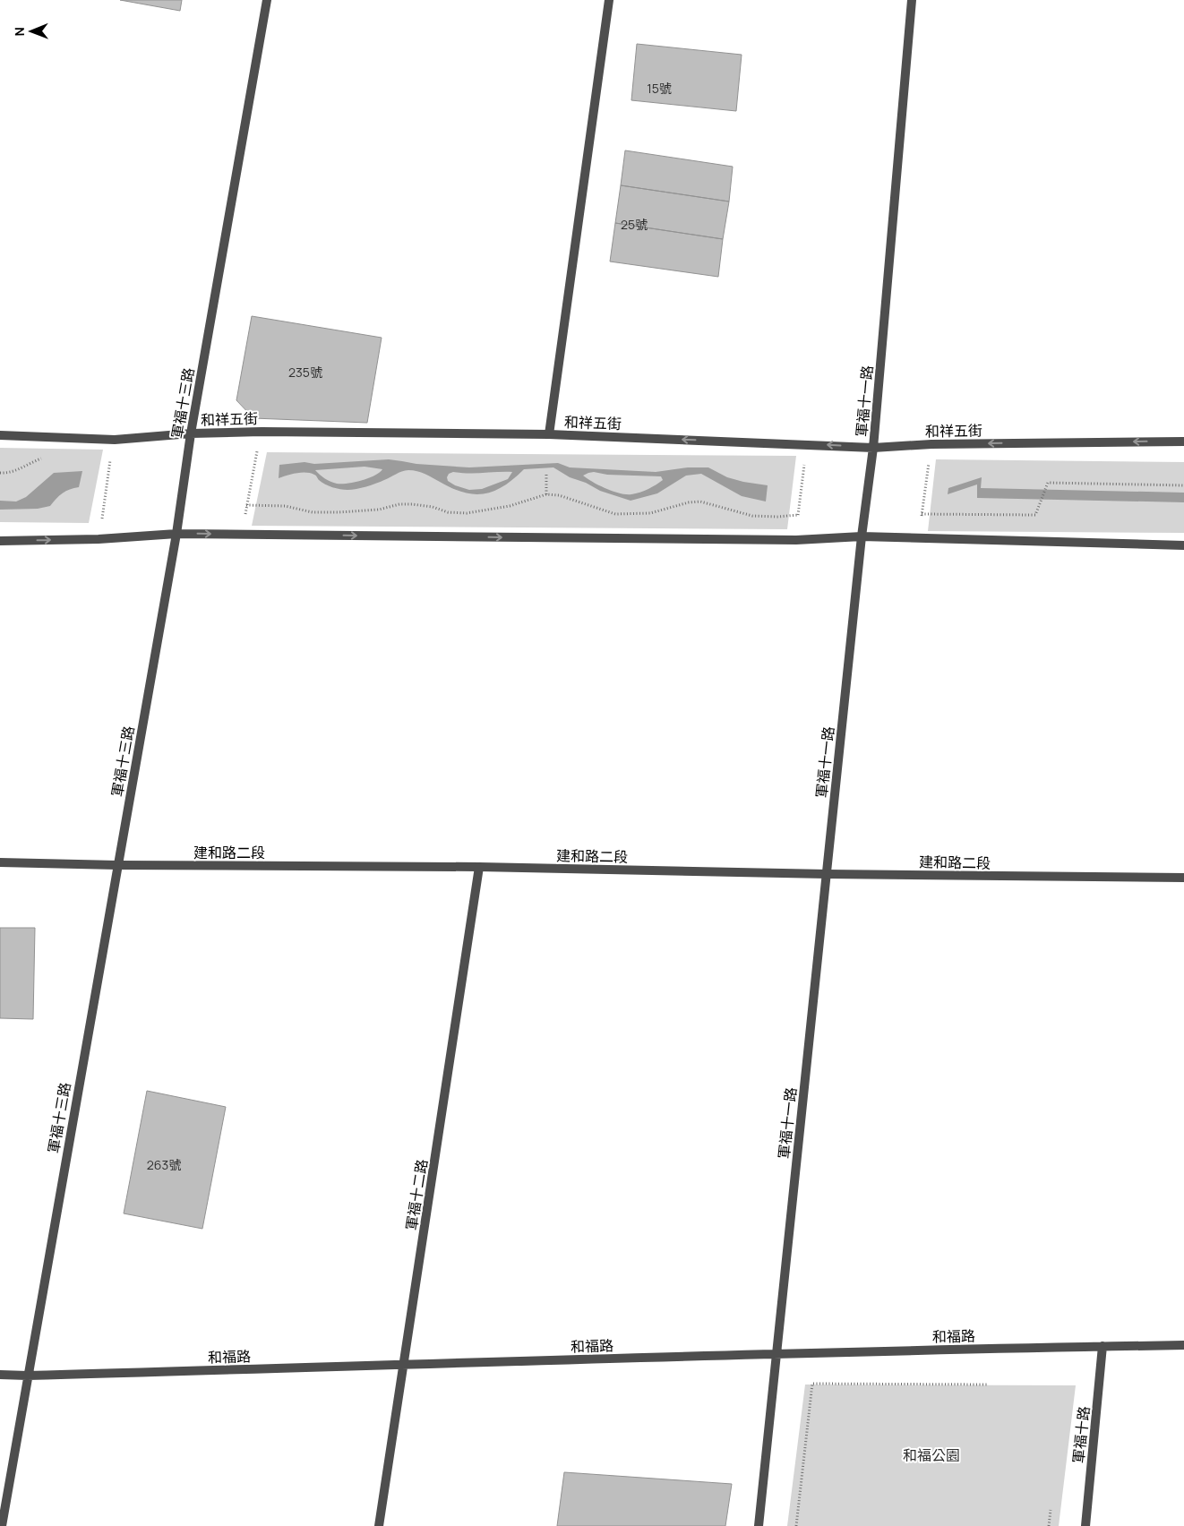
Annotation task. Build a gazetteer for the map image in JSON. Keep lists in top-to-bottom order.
{
  "streets": {
    "street": [
      "軍福十一路",
      "軍福十三路",
      "和祥五街",
      "建和路二段",
      "軍福十二路",
      "和福路",
      "軍福十路"
    ]
  },
  "crossings": [
    ["軍福十一路", "和祥五街"],
    ["軍福十一路", "建和路二段"],
    ["軍福十一路", "和福路"],
    ["軍福十三路", "和祥五街"],
    ["軍福十三路", "建和路二段"],
    ["軍福十三路", "和福路"],
    ["建和路二段", "軍福十二路"],
    ["軍福十二路", "和福路"],
    ["和福路", "軍福十路"]
  ],
  "one_way": ["和祥五街"],
  "parks": ["和福公園"],
  "house_numbers": [
    "15號",
    "25號",
    "235號",
    "263號"
  ],
  "north": "left"
}
